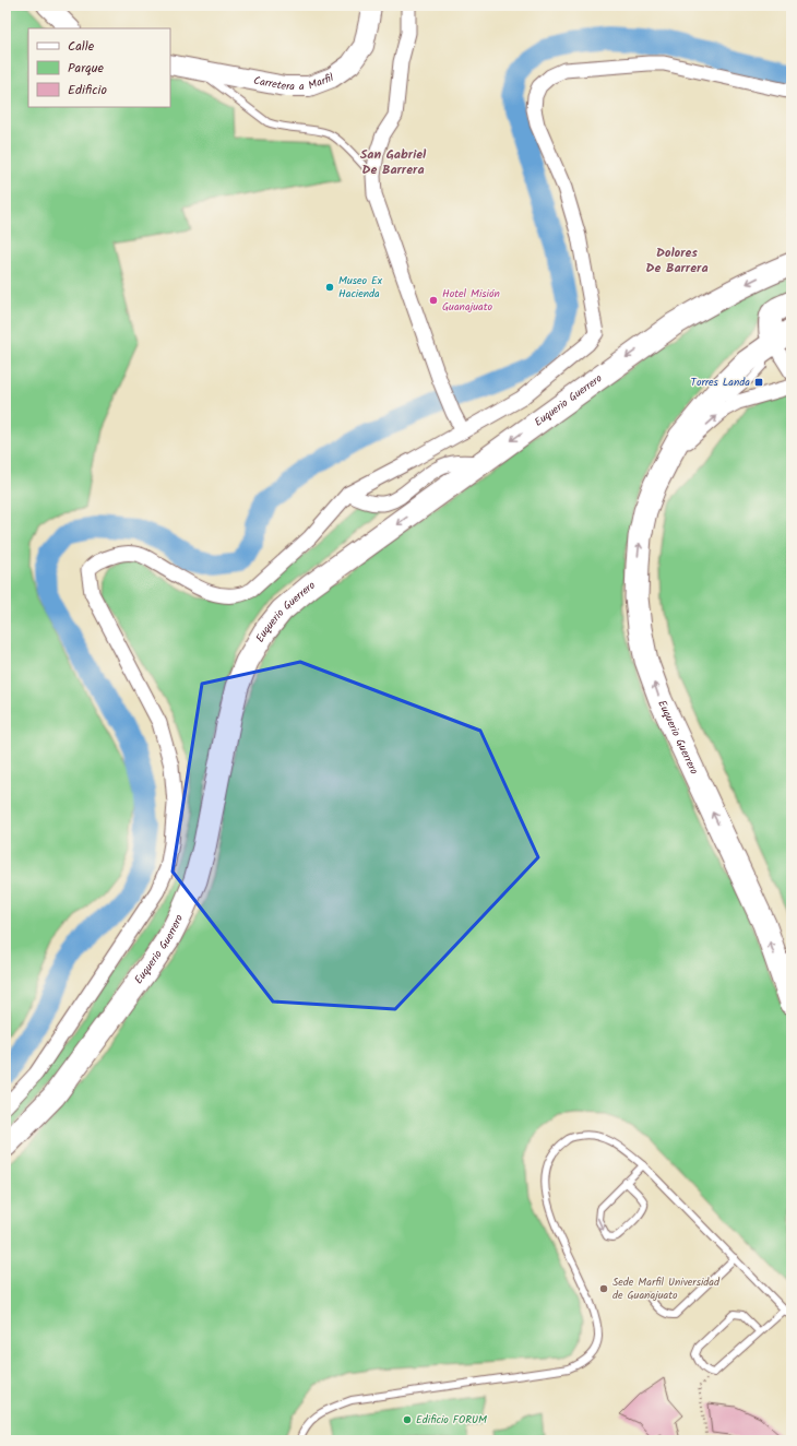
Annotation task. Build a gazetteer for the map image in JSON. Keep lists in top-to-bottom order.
{
  "streets": {
    "main road": ["Carretera a Marfil", "Euquerio Guerrero"]
  },
  "districts": ["San Gabriel De Barrera", "Dolores De Barrera"],
  "places": {
    "other": [
      "Museo Ex Hacienda",
      "Hotel Misión Guanajuato",
      "Sede Marfil Universidad de Guanajuato",
      "Edificio FORUM"
    ],
    "transit": ["Torres Landa"]
  },
  "legend": ["Calle", "Parque", "Edificio"]
}
